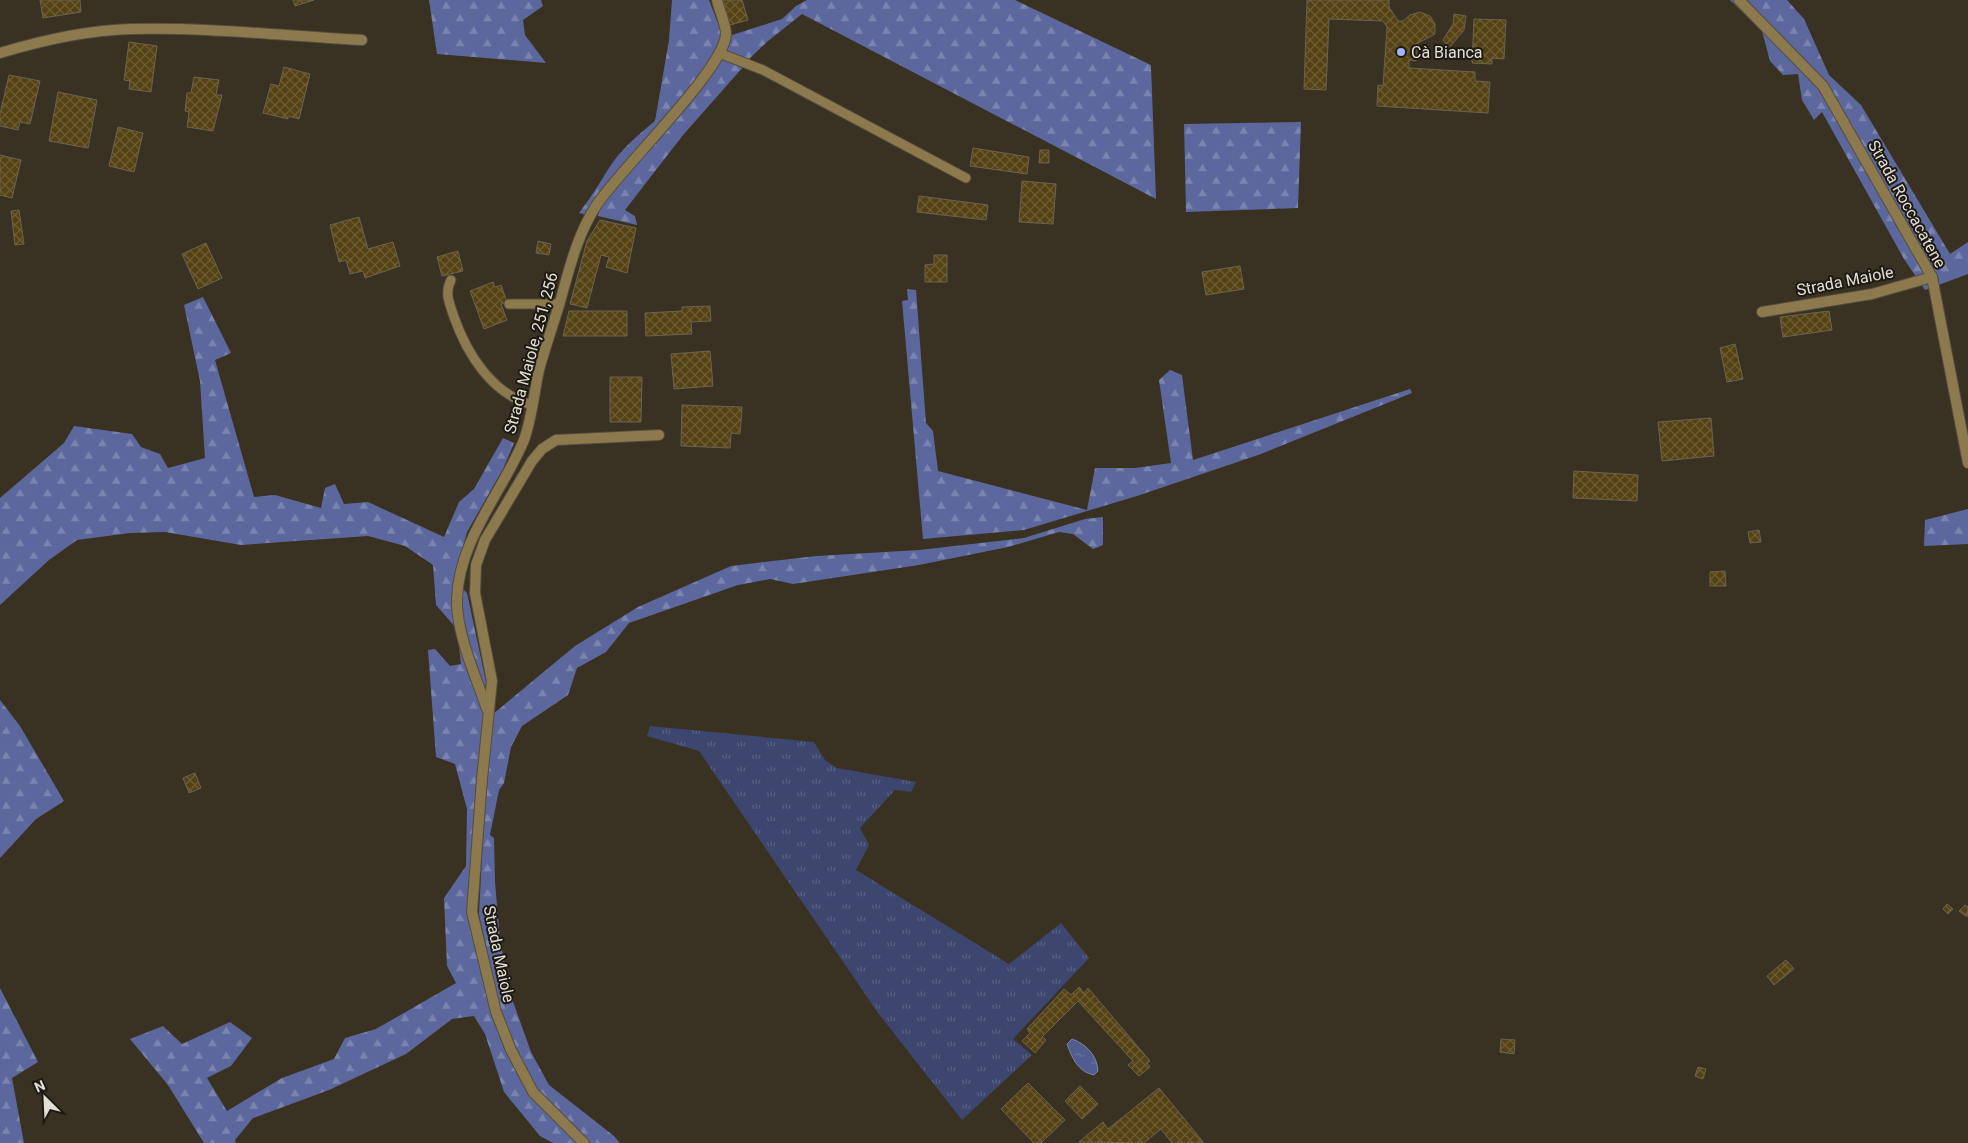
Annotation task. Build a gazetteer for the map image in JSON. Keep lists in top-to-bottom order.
{
  "streets": {
    "street": ["Strada Roccacatene", "Strada Maiole", "Strada Maiole, 251, 256"]
  },
  "crossings": [
    ["Strada Roccacatene", "Strada Maiole"],
    ["Strada Maiole", "Strada Maiole, 251, 256"]
  ],
  "places": ["Cà Bianca"],
  "north": "top left"
}
